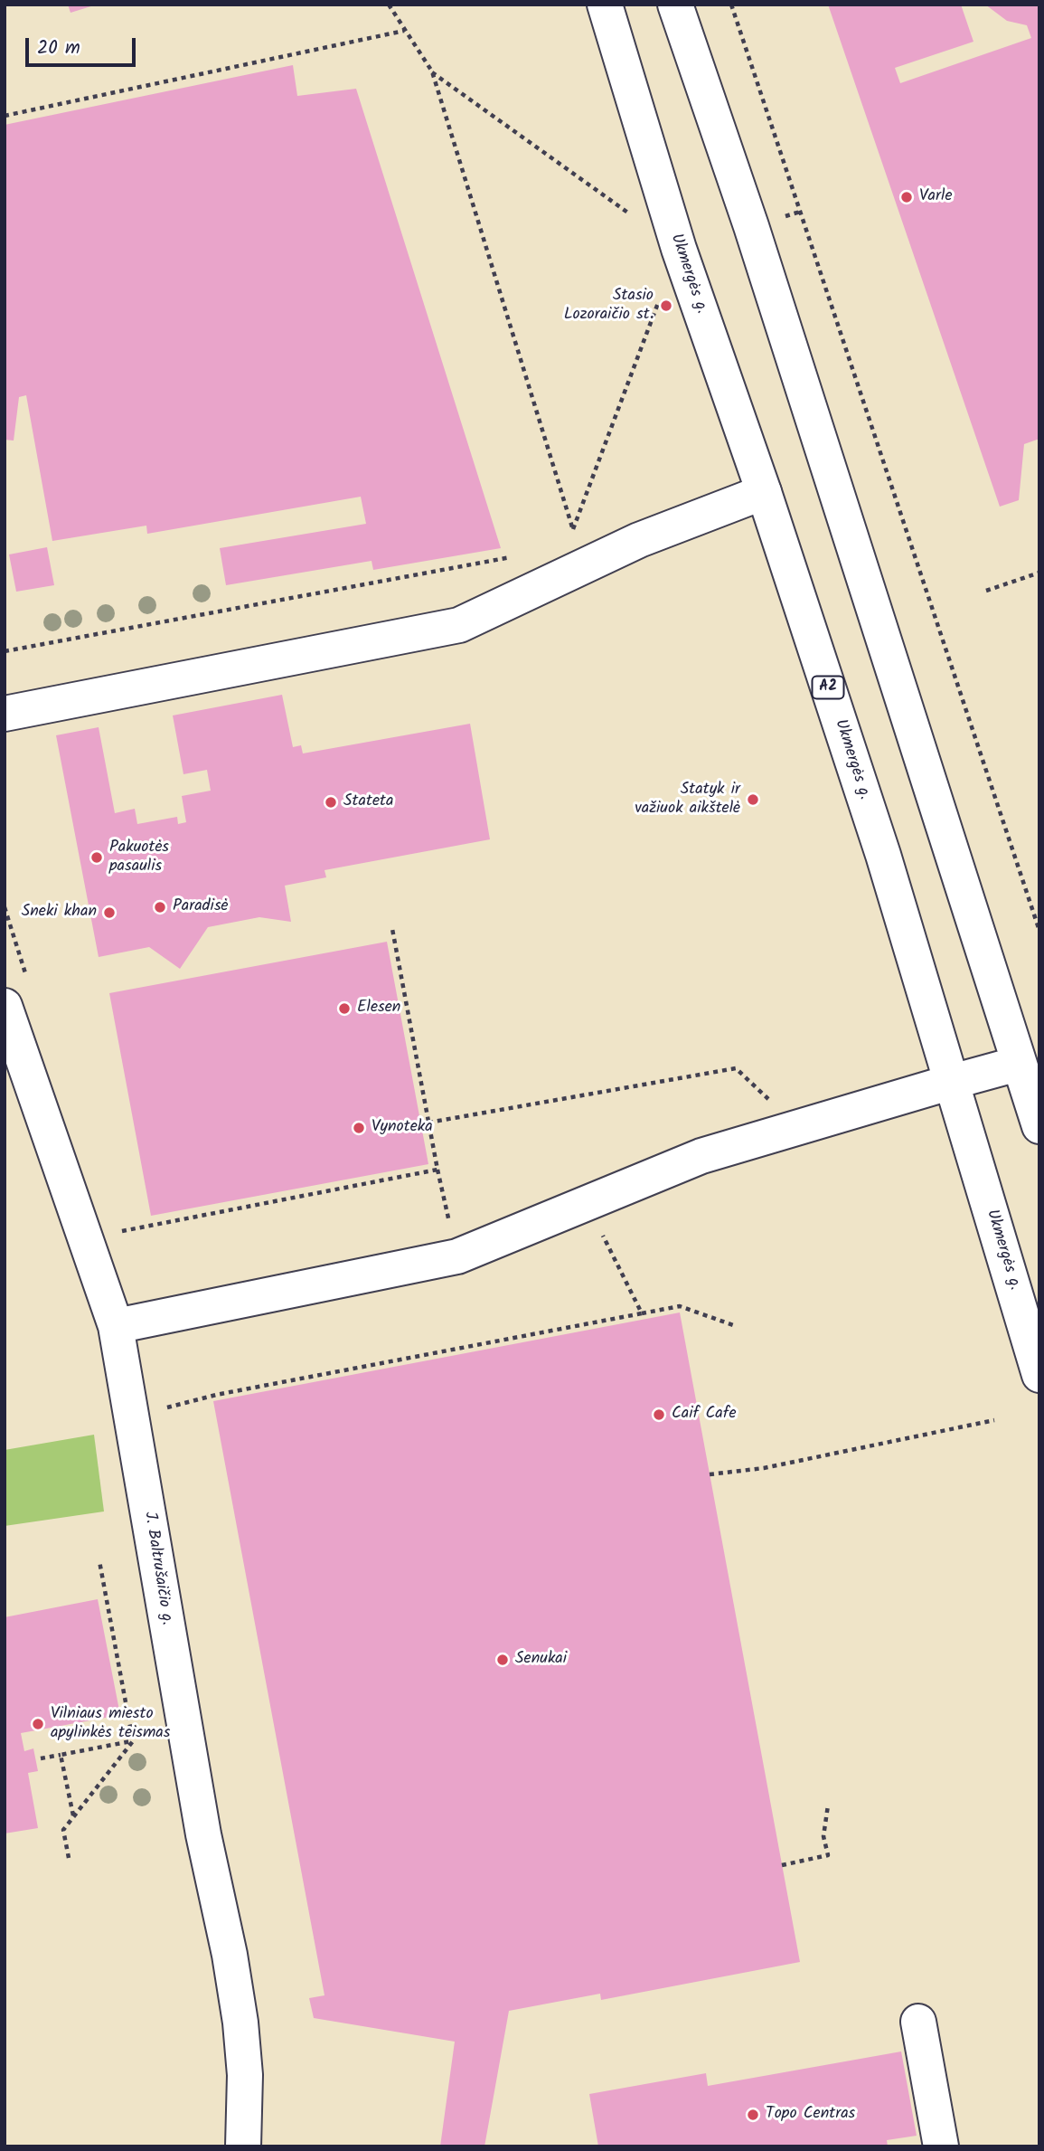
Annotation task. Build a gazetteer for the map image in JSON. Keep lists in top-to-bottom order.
{
  "streets": {
    "main road": ["Ukmergės g.", "A2", "J. Baltrušaičio g."]
  },
  "places": [
    "Varle",
    "Stasio Lozoraičio st.",
    "Statyk ir važiuok aikštelė",
    "Stateta",
    "Pakuotės pasaulis",
    "Paradisė",
    "Sneki khan",
    "Elesen",
    "Vynoteka",
    "Caif Cafe",
    "Senukai",
    "Vilniaus miesto apylinkės teismas",
    "Topo Centras"
  ],
  "scale_bar": "20 m"
}
